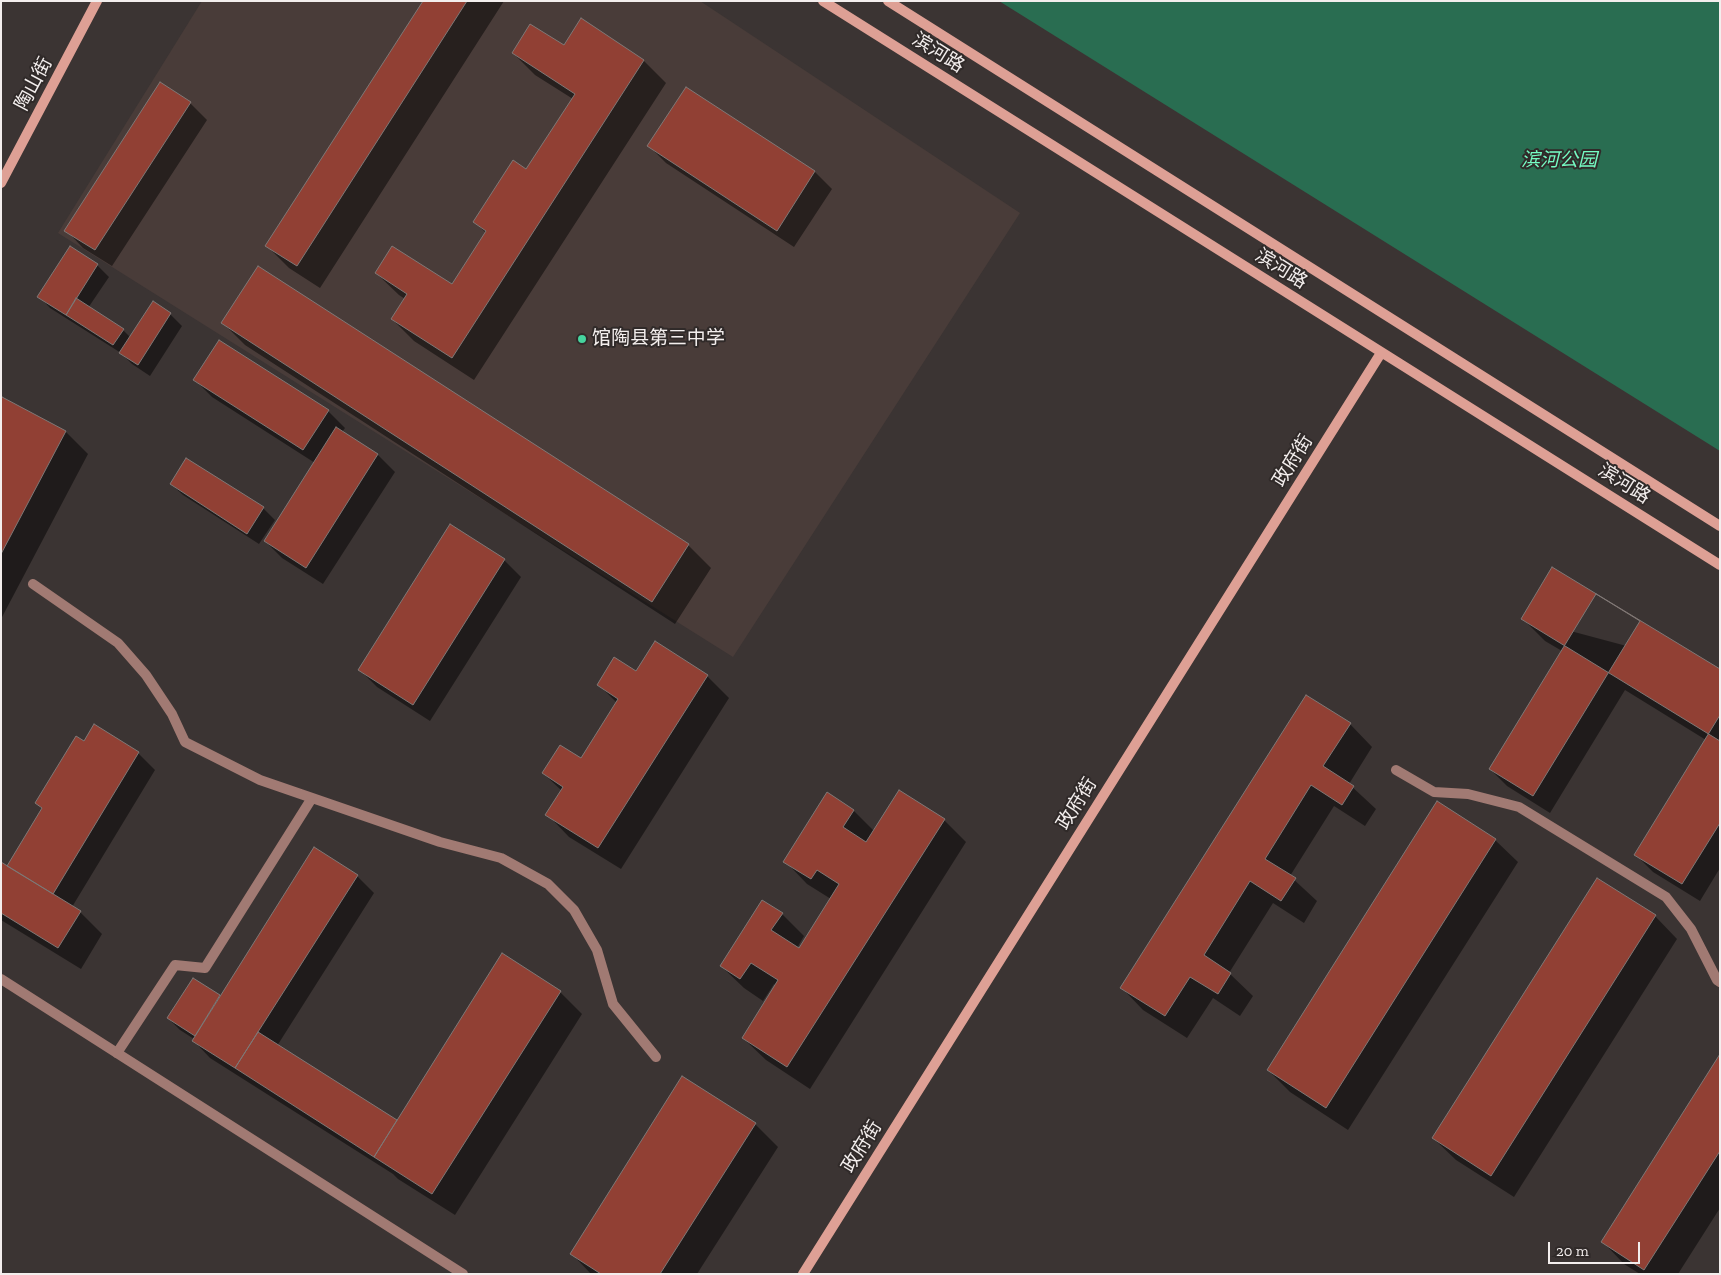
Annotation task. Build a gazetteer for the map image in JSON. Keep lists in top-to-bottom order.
{
  "streets": {
    "street": ["滨河路", "陶山街", "政府街"]
  },
  "crossings": [
    ["滨河路", "政府街"]
  ],
  "parks": ["滨河公园"],
  "places": ["馆陶县第三中学"],
  "scale_bar": "20 m"
}
